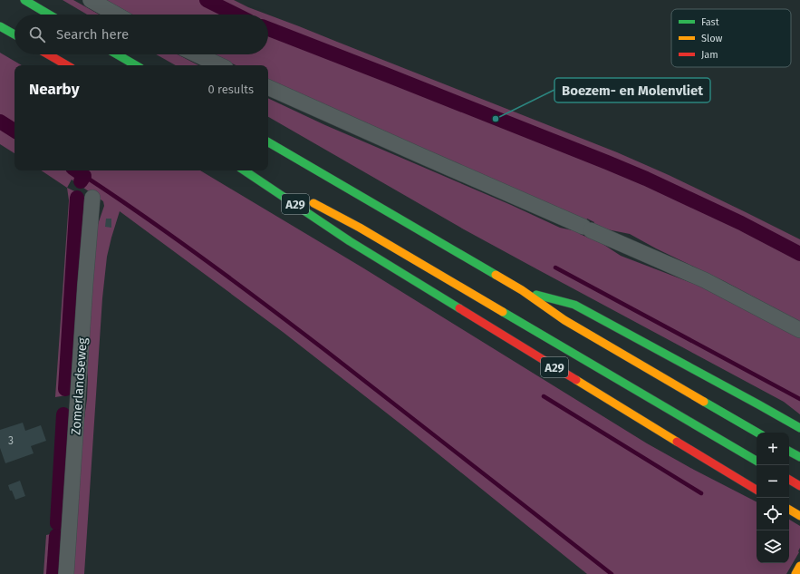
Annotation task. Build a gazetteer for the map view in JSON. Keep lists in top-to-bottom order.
{
  "streets": {
    "main road": ["A29"],
    "street": ["Zomerlandseweg"]
  },
  "places": ["Boezem- en Molenvliet"],
  "house_numbers": ["3"],
  "legend": ["Fast", "Slow", "Jam"],
  "page": {
    "search": "Search here",
    "heading": ["Nearby", "0 results"],
    "map_buttons": ["+", "−"]
  }
}
